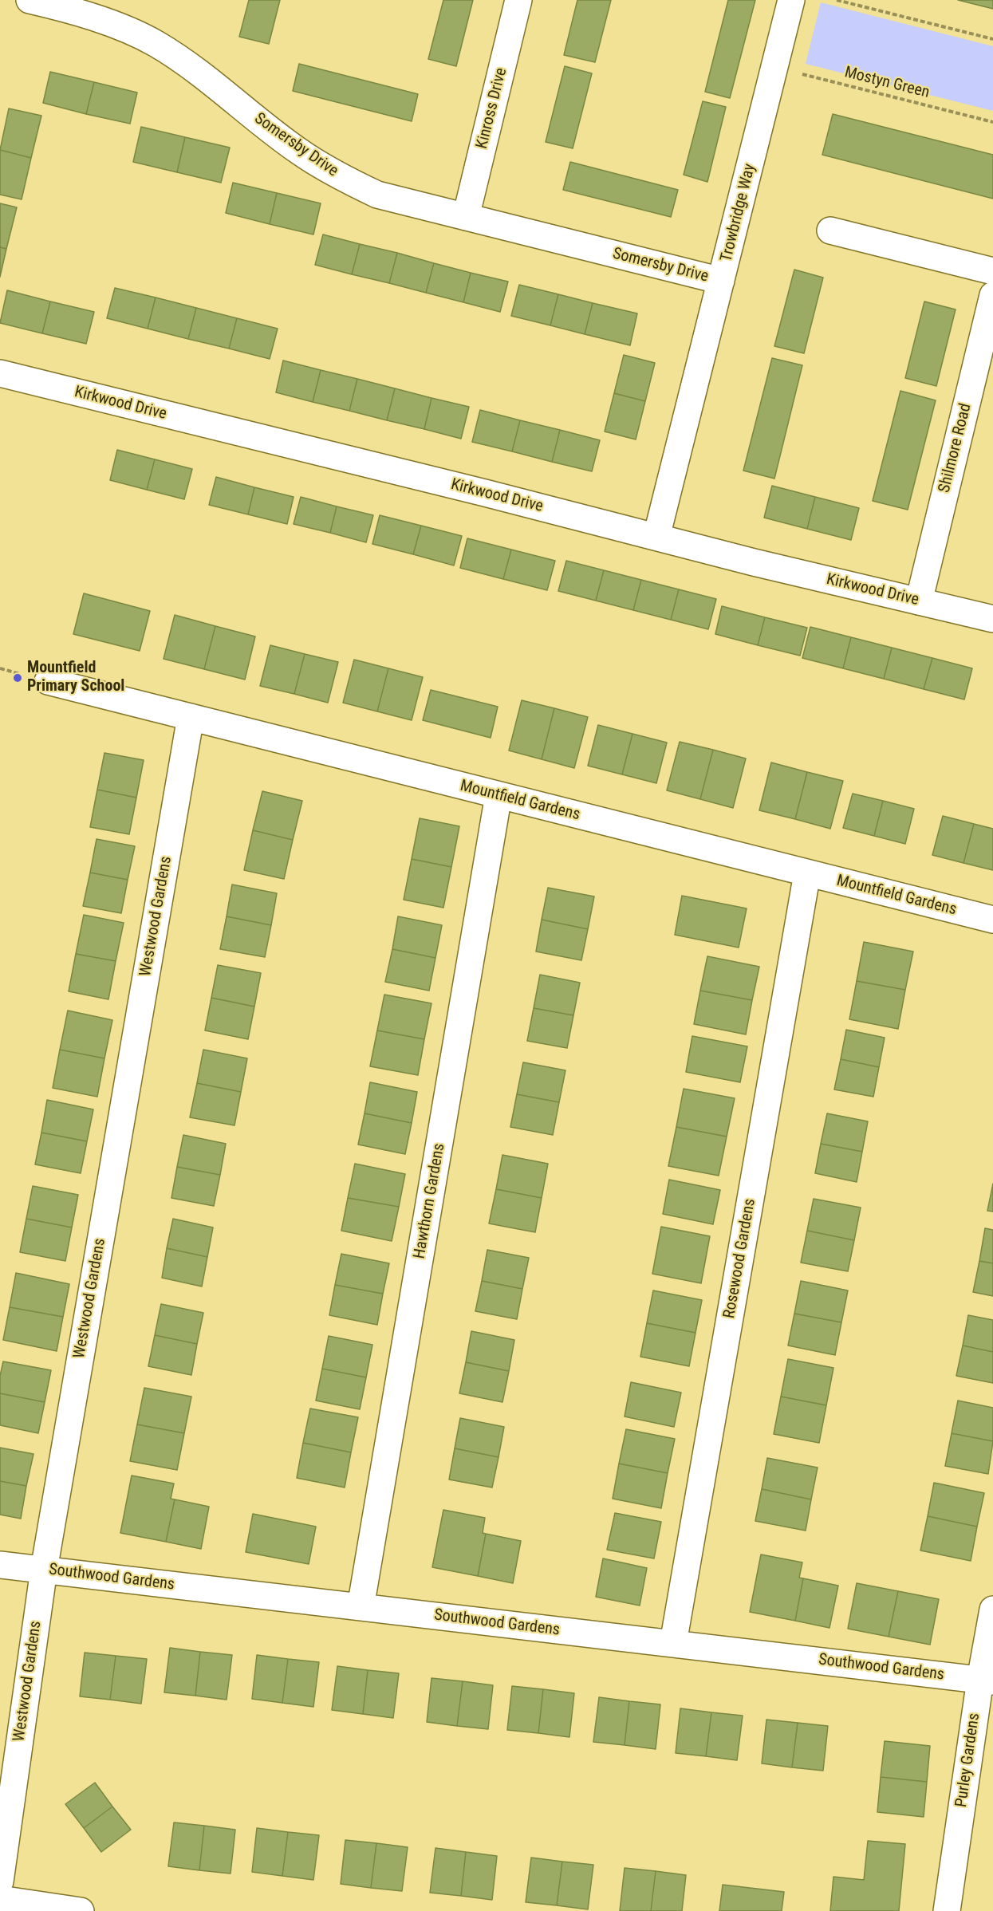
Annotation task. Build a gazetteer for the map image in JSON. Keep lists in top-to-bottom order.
{
  "streets": {
    "street": [
      "Kinross Drive",
      "Somersby Drive",
      "Trowbridge Way",
      "Kirkwood Drive",
      "Shilmore Road",
      "Mountfield Gardens",
      "Westwood Gardens",
      "Hawthorn Gardens",
      "Rosewood Gardens",
      "Southwood Gardens",
      "Purley Gardens"
    ],
    "path": ["Mostyn Green"]
  },
  "crossings": [
    ["Mostyn Green", "Trowbridge Way"],
    ["Kinross Drive", "Somersby Drive"],
    ["Somersby Drive", "Trowbridge Way"],
    ["Trowbridge Way", "Kirkwood Drive"],
    ["Kirkwood Drive", "Shilmore Road"],
    ["Mountfield Gardens", "Westwood Gardens"],
    ["Mountfield Gardens", "Hawthorn Gardens"],
    ["Mountfield Gardens", "Rosewood Gardens"],
    ["Westwood Gardens", "Southwood Gardens"],
    ["Hawthorn Gardens", "Southwood Gardens"],
    ["Rosewood Gardens", "Southwood Gardens"],
    ["Southwood Gardens", "Purley Gardens"]
  ],
  "places": ["Mountfield Primary School"]
}
